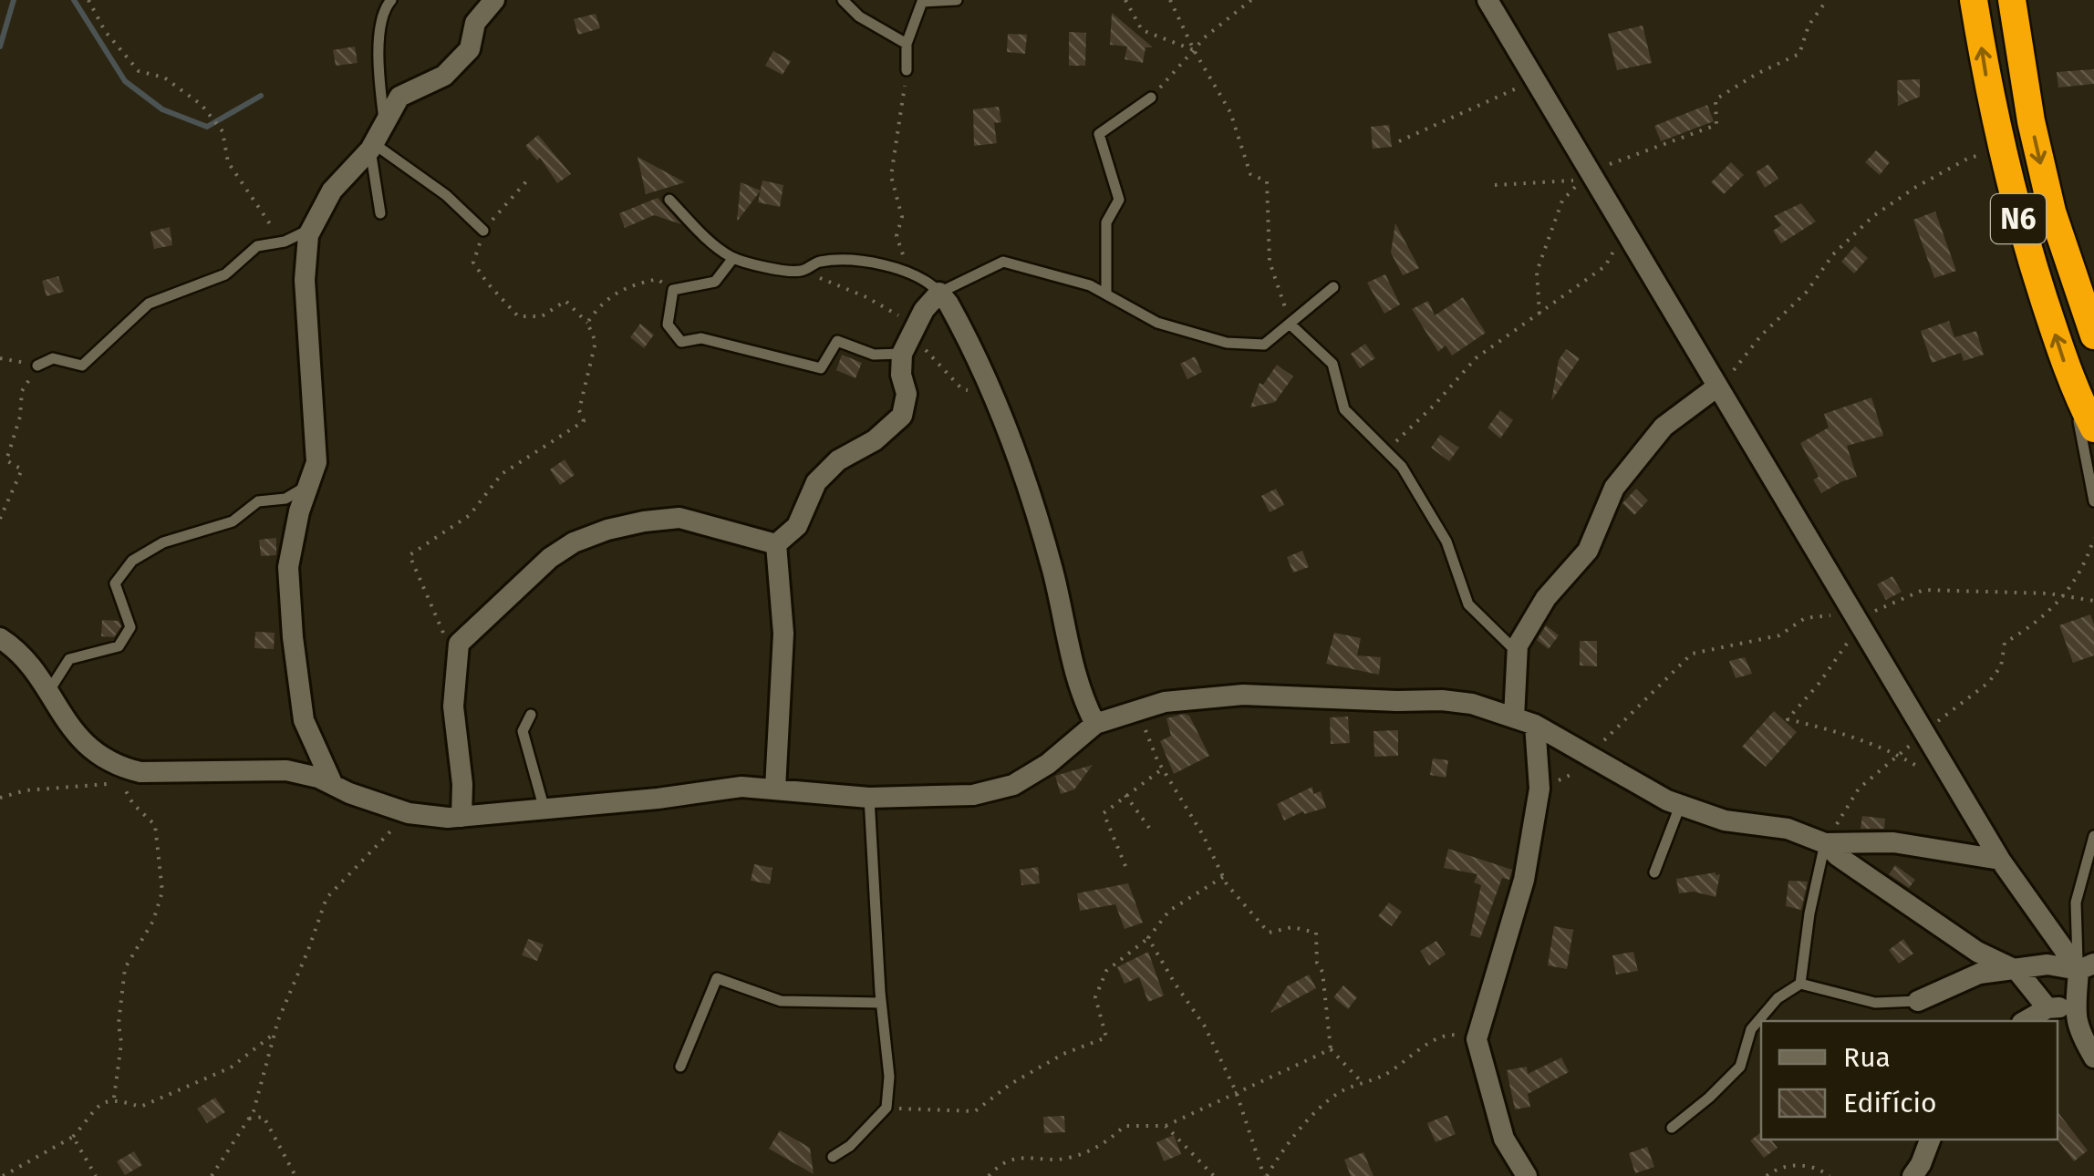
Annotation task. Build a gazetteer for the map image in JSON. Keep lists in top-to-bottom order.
{
  "streets": {
    "highway": ["N6"]
  },
  "legend": ["Rua", "Edifício"]
}
